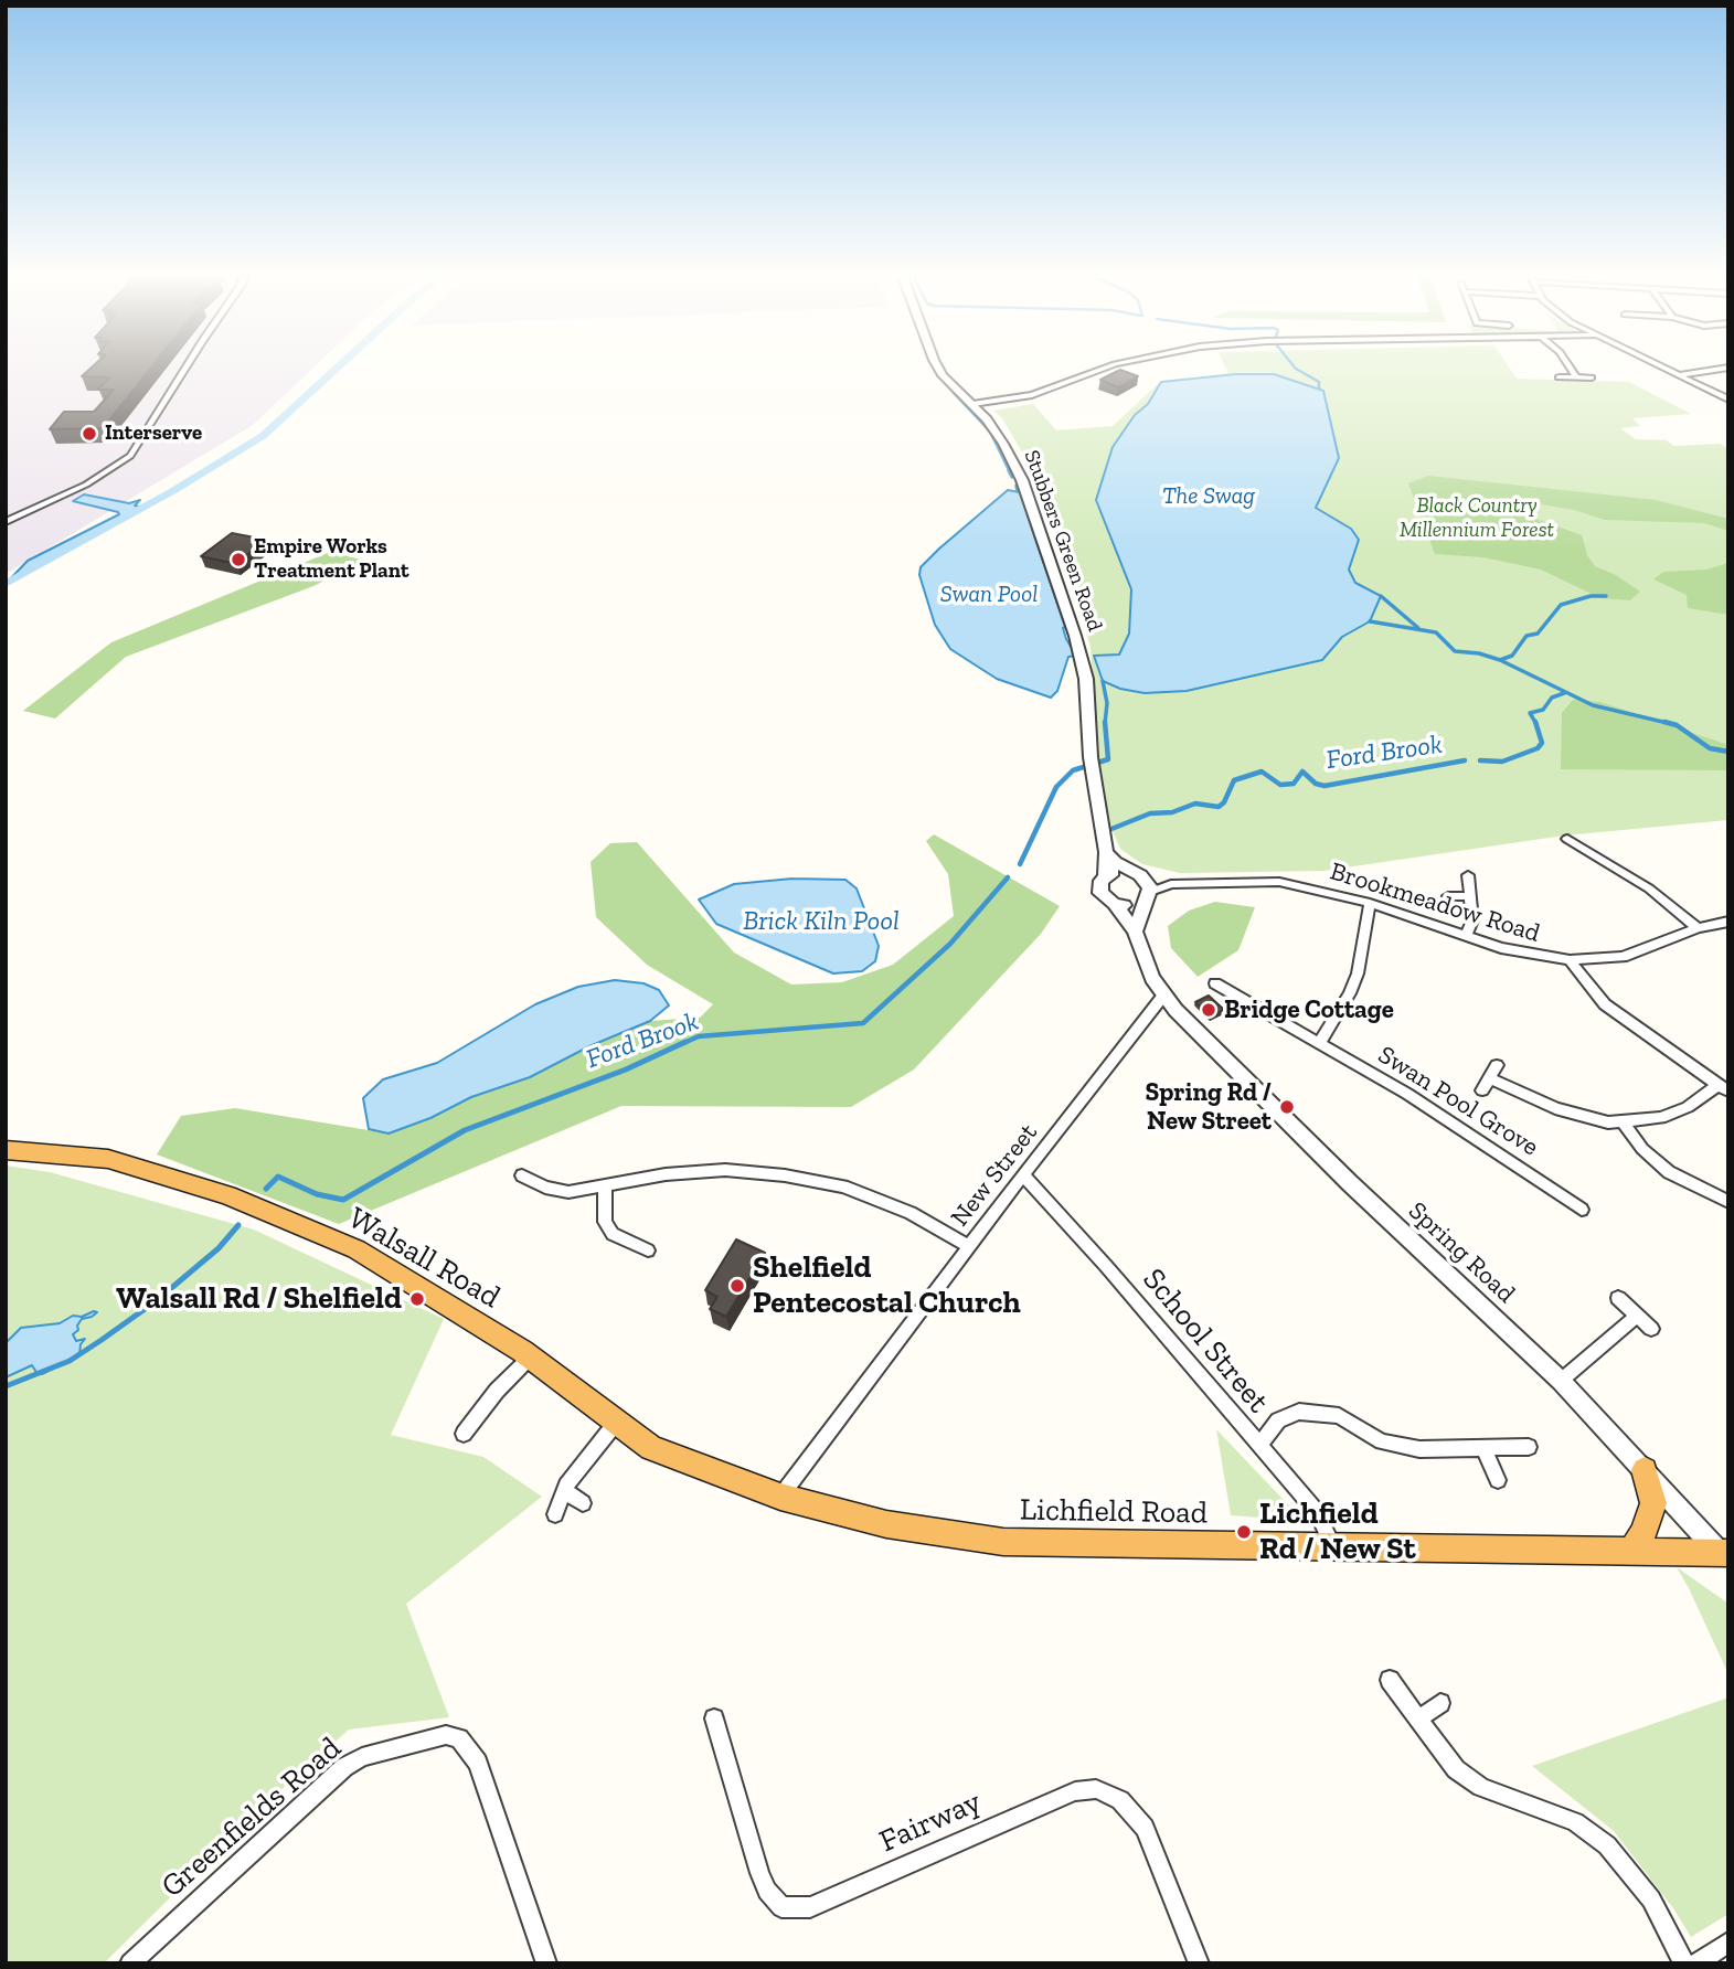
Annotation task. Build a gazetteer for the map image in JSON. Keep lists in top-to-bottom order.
{
  "streets": {
    "highway": ["Walsall Road", "Lichfield Road"],
    "street": [
      "Stubbers Green Road",
      "Brookmeadow Road",
      "Swan Pool Grove",
      "New Street",
      "Spring Road",
      "School Street",
      "Greenfields Road",
      "Fairway"
    ]
  },
  "crossings": [
    ["Stubbers Green Road", "Brookmeadow Road"],
    ["New Street", "Spring Road"],
    ["New Street", "Walsall Road"],
    ["New Street", "School Street"],
    ["New Street", "Lichfield Road"],
    ["Spring Road", "Lichfield Road"],
    ["Walsall Road", "Lichfield Road"],
    ["School Street", "Lichfield Road"]
  ],
  "water": [
    "The Swag",
    "Swan Pool",
    "Ford Brook",
    "Brick Kiln Pool"
  ],
  "parks": ["Black Country Millennium Forest"],
  "places": [
    "Interserve",
    "Empire Works Treatment Plant",
    "Bridge Cottage",
    "Spring Rd / New Street",
    "Shelfield Pentecostal Church",
    "Walsall Rd / Shelfield",
    "Lichfield Rd / New St"
  ]
}
